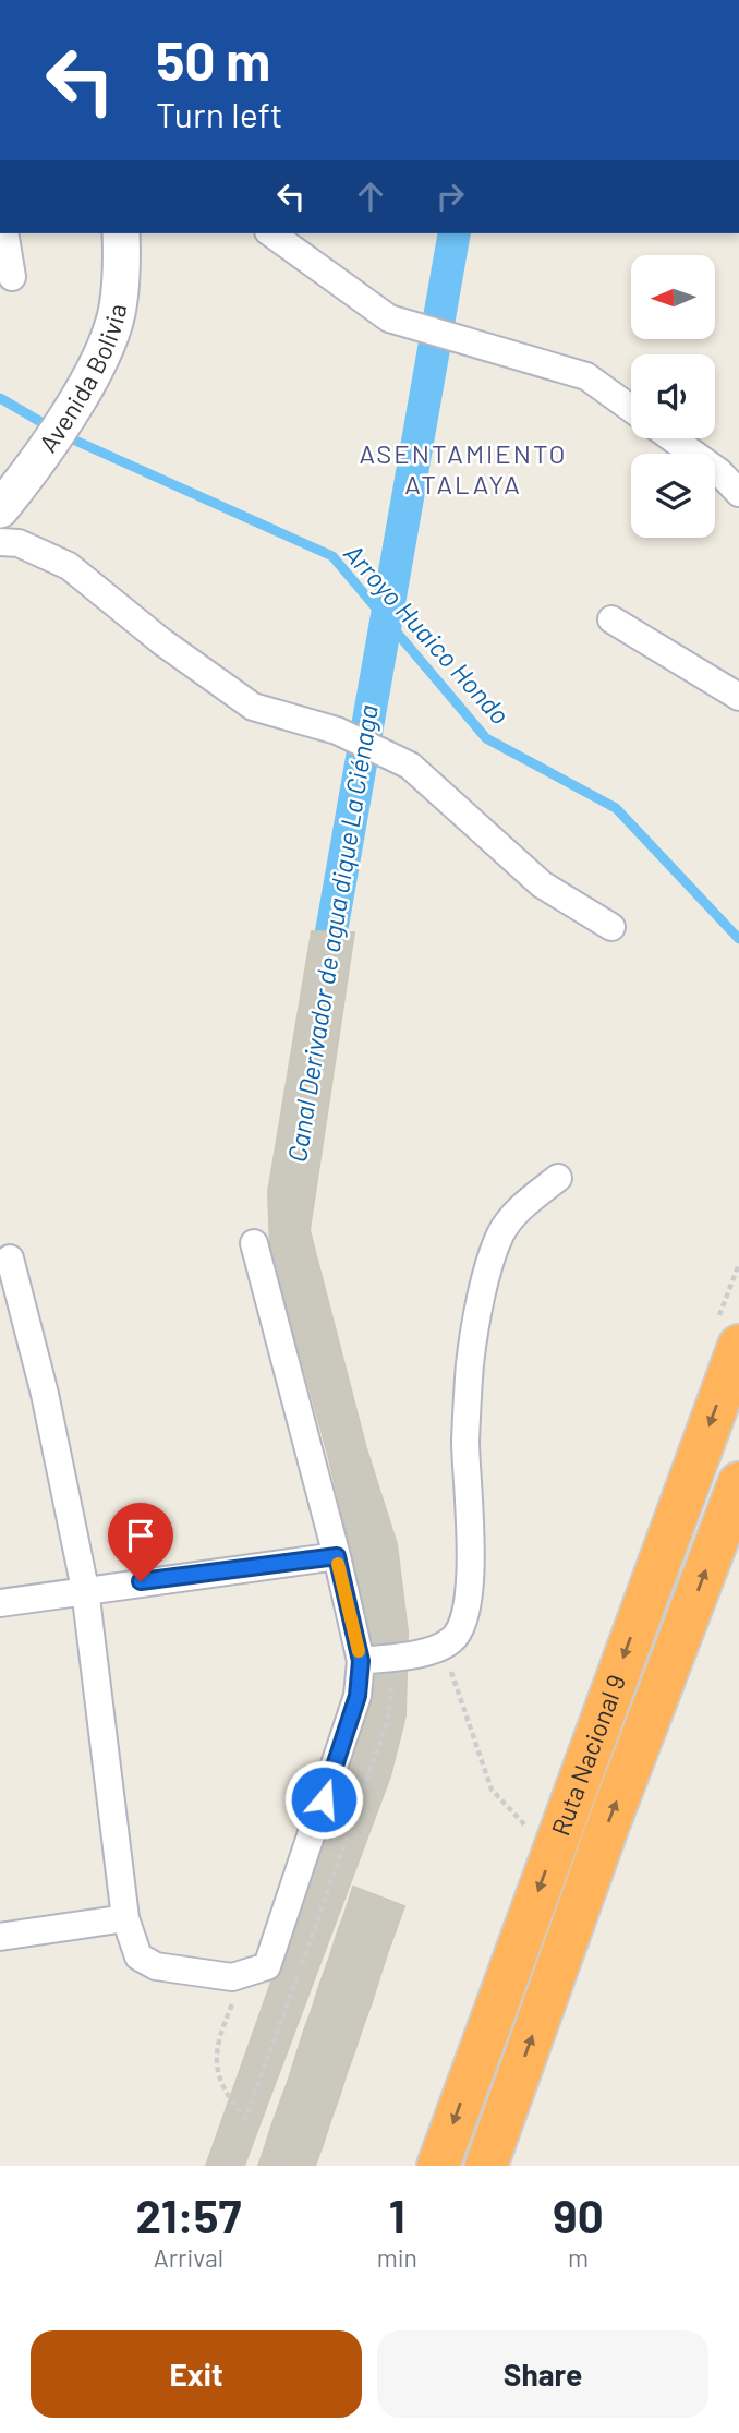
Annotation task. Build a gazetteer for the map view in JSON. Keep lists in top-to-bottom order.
{
  "streets": {
    "highway": ["Ruta Nacional 9"],
    "street": ["Avenida Bolivia"]
  },
  "districts": ["ASENTAMIENTO ATALAYA"],
  "water": ["Arroyo Huaico Hondo", "Canal Derivador de agua dique La Ciénaga"],
  "north": "left",
  "page": {
    "turn": ["50 m", "Turn left"],
    "eta": [
      "21:57",
      "Arrival",
      "1",
      "min",
      "90",
      "m"
    ],
    "buttons": ["Exit", "Share"]
  }
}
